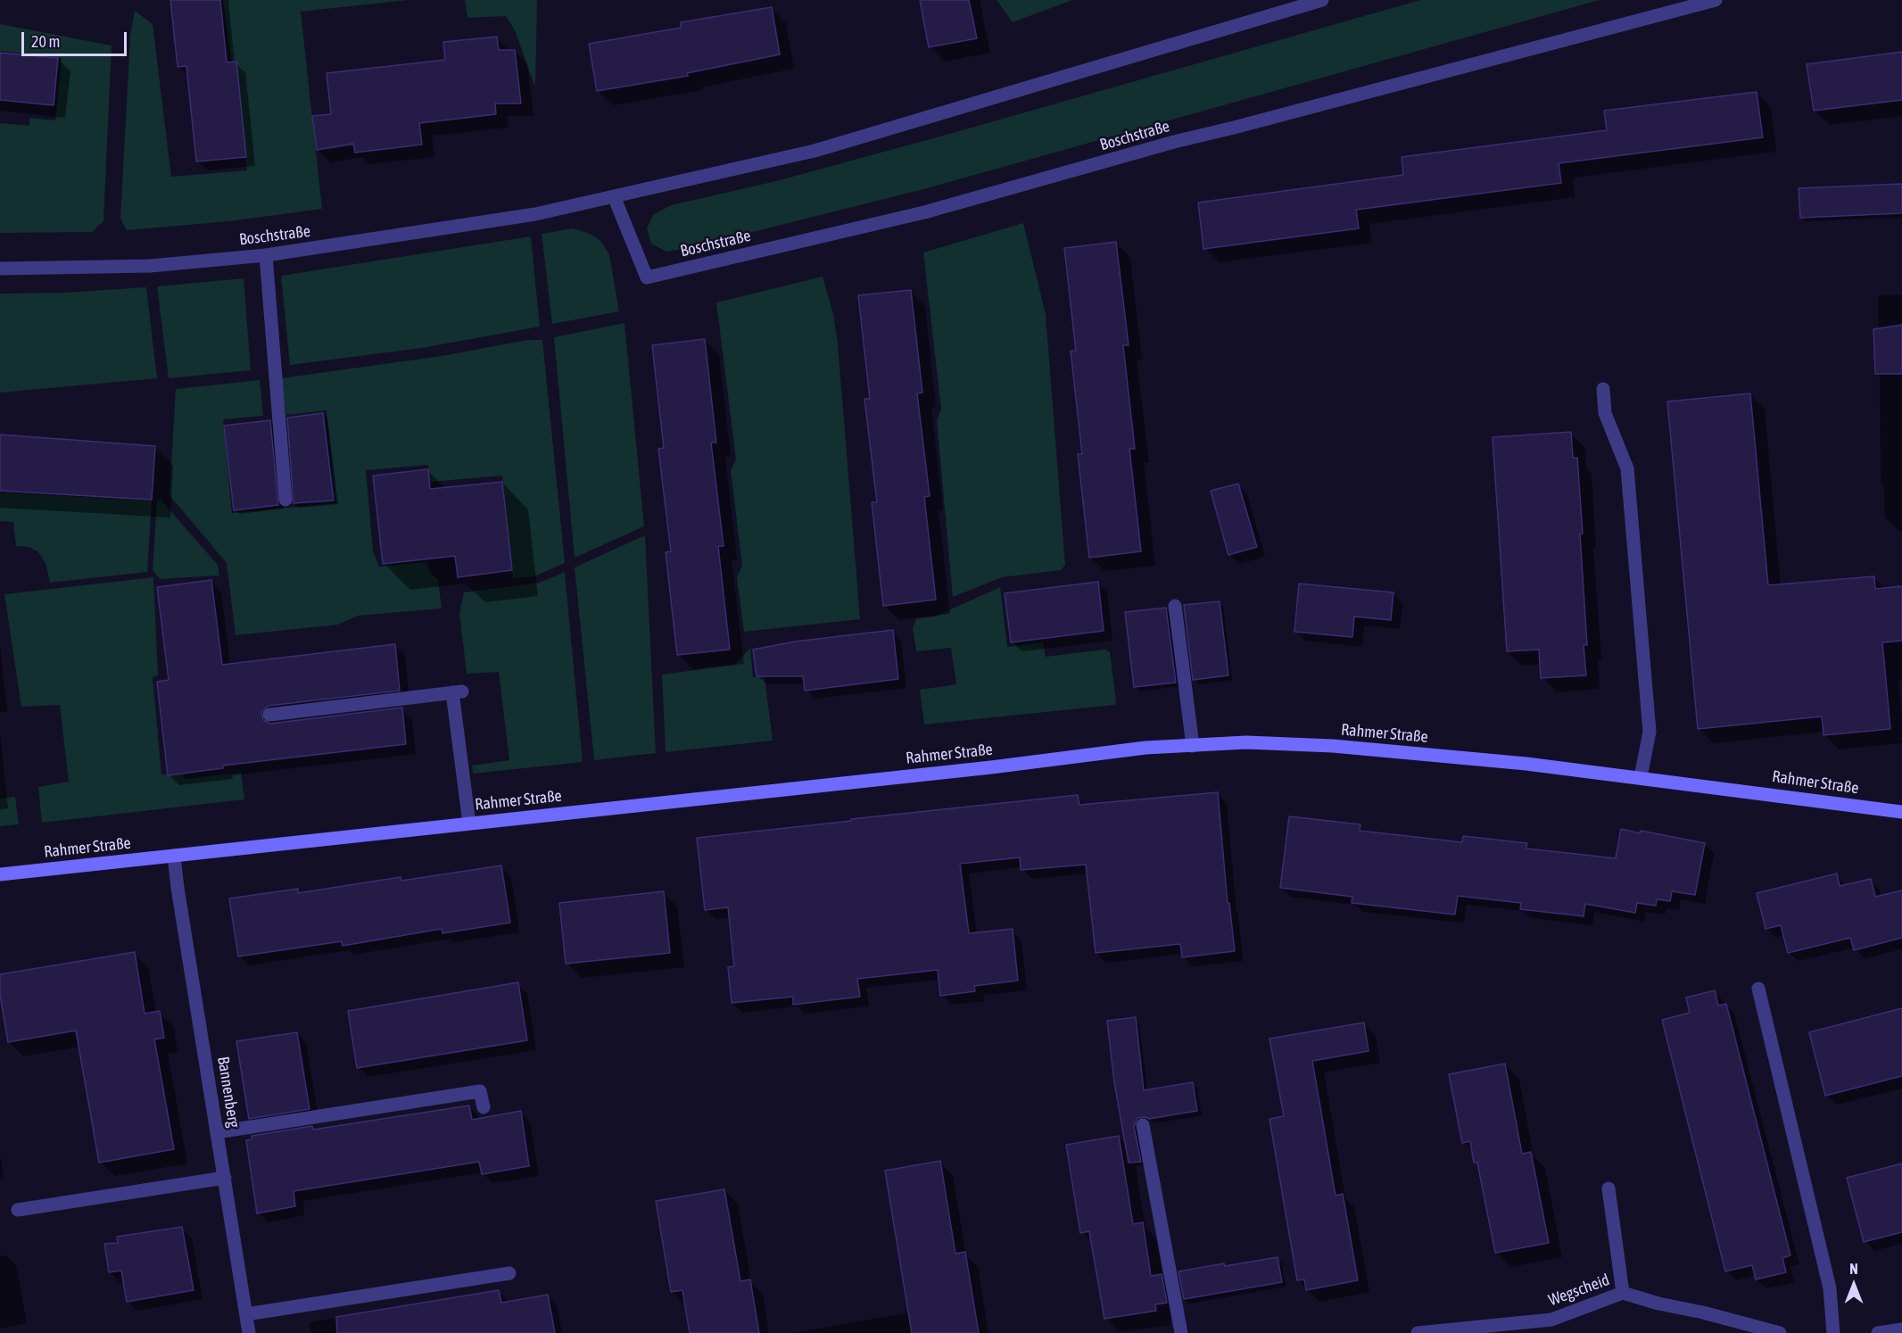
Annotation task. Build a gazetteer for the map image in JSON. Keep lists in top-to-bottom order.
{
  "streets": {
    "main road": ["Rahmer Straße"],
    "street": ["Boschstraße", "Bannenberg", "Wegscheid"]
  },
  "crossings": [
    ["Rahmer Straße", "Bannenberg"]
  ],
  "scale_bar": "20 m",
  "north": "top"
}
